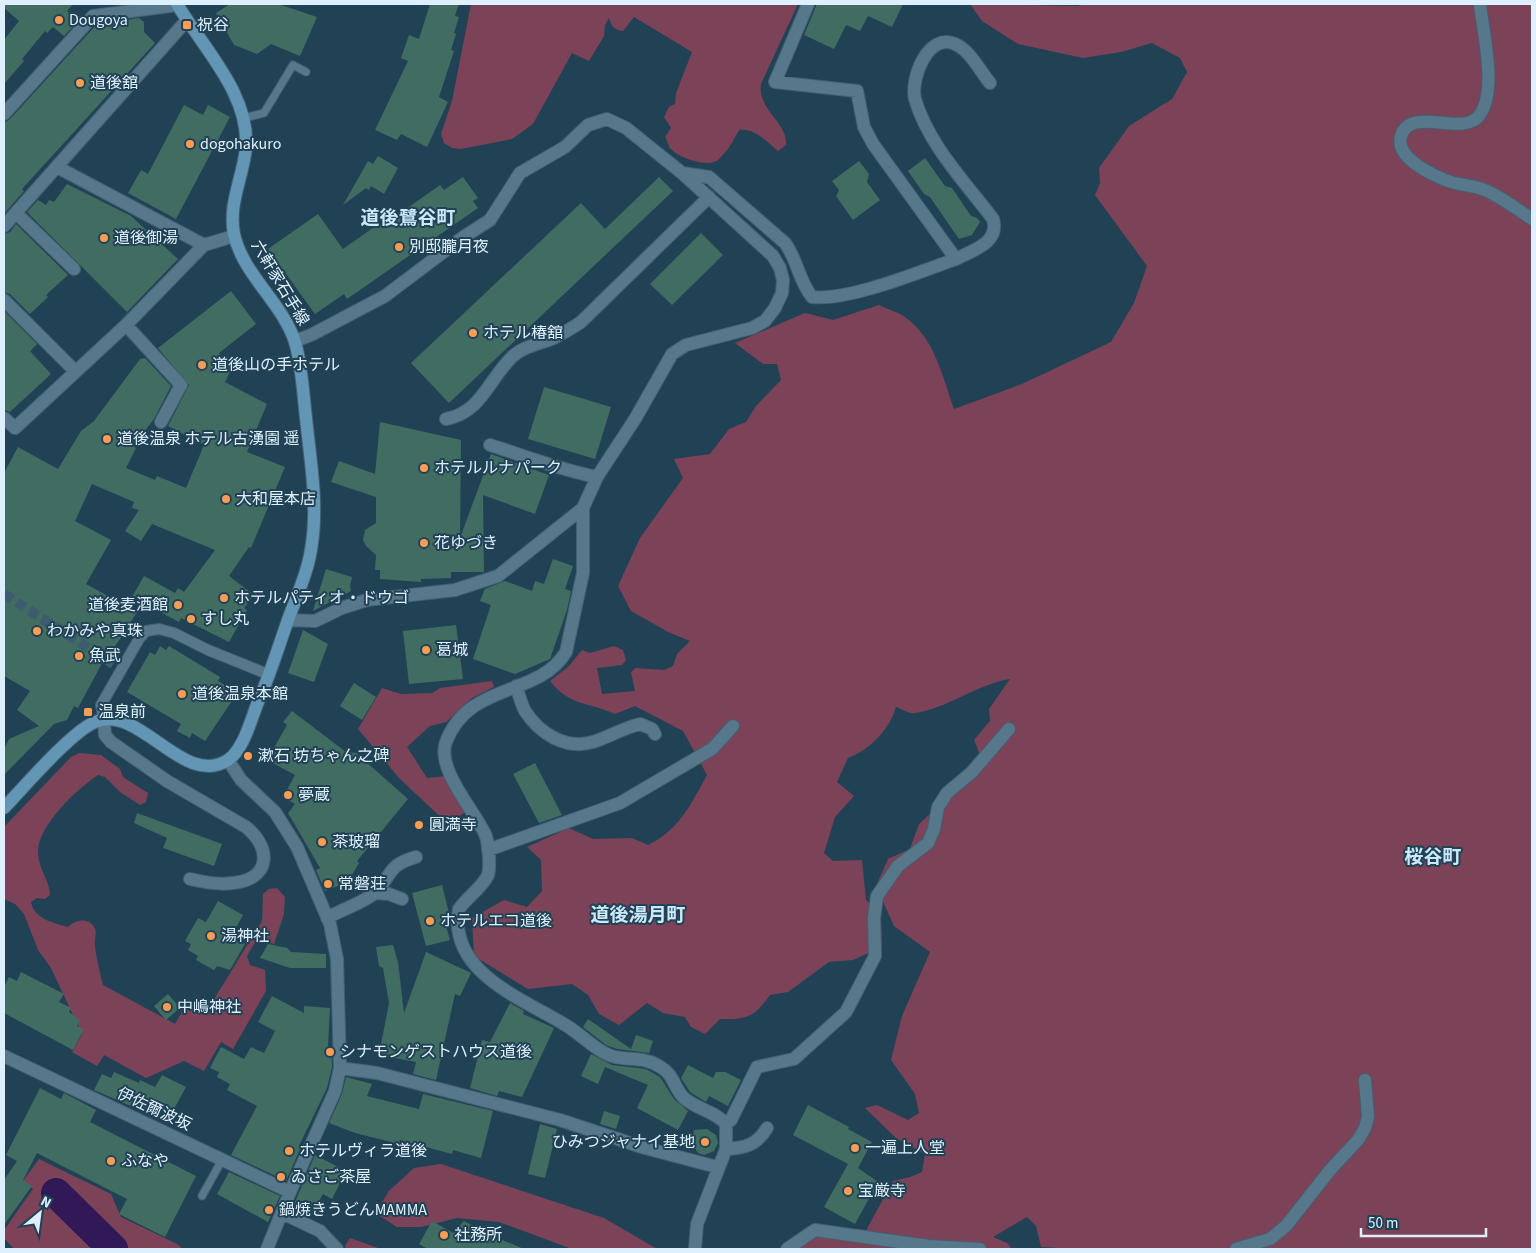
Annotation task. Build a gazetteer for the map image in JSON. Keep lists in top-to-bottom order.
{
  "streets": {
    "main road": ["六軒家石手線"],
    "street": ["伊佐爾波坂"]
  },
  "districts": ["道後鷺谷町", "桜谷町", "道後湯月町"],
  "places": {
    "other": [
      "Dougoya",
      "道後舘",
      "dogohakuro",
      "道後御湯",
      "別邸朧月夜",
      "ホテル椿舘",
      "道後山の手ホテル",
      "道後温泉 ホテル古湧園 遥",
      "ホテルルナパーク",
      "大和屋本店",
      "花ゆづき",
      "ホテルパティオ・ドウゴ",
      "道後麦酒館",
      "すし丸",
      "わかみや真珠",
      "葛城",
      "魚武",
      "道後温泉本館",
      "漱石 坊ちゃん之碑",
      "夢蔵",
      "圓満寺",
      "茶玻瑠",
      "常磐荘",
      "ホテルエコ道後",
      "湯神社",
      "中嶋神社",
      "シナモンゲストハウス道後",
      "ひみつジャナイ基地",
      "一遍上人堂",
      "ホテルヴィラ道後",
      "ふなや",
      "ゐさご茶屋",
      "宝厳寺",
      "鍋焼きうどんMAMMA",
      "社務所"
    ],
    "transit": ["祝谷", "温泉前"]
  },
  "scale_bar": "50 m",
  "north": "top right"
}
